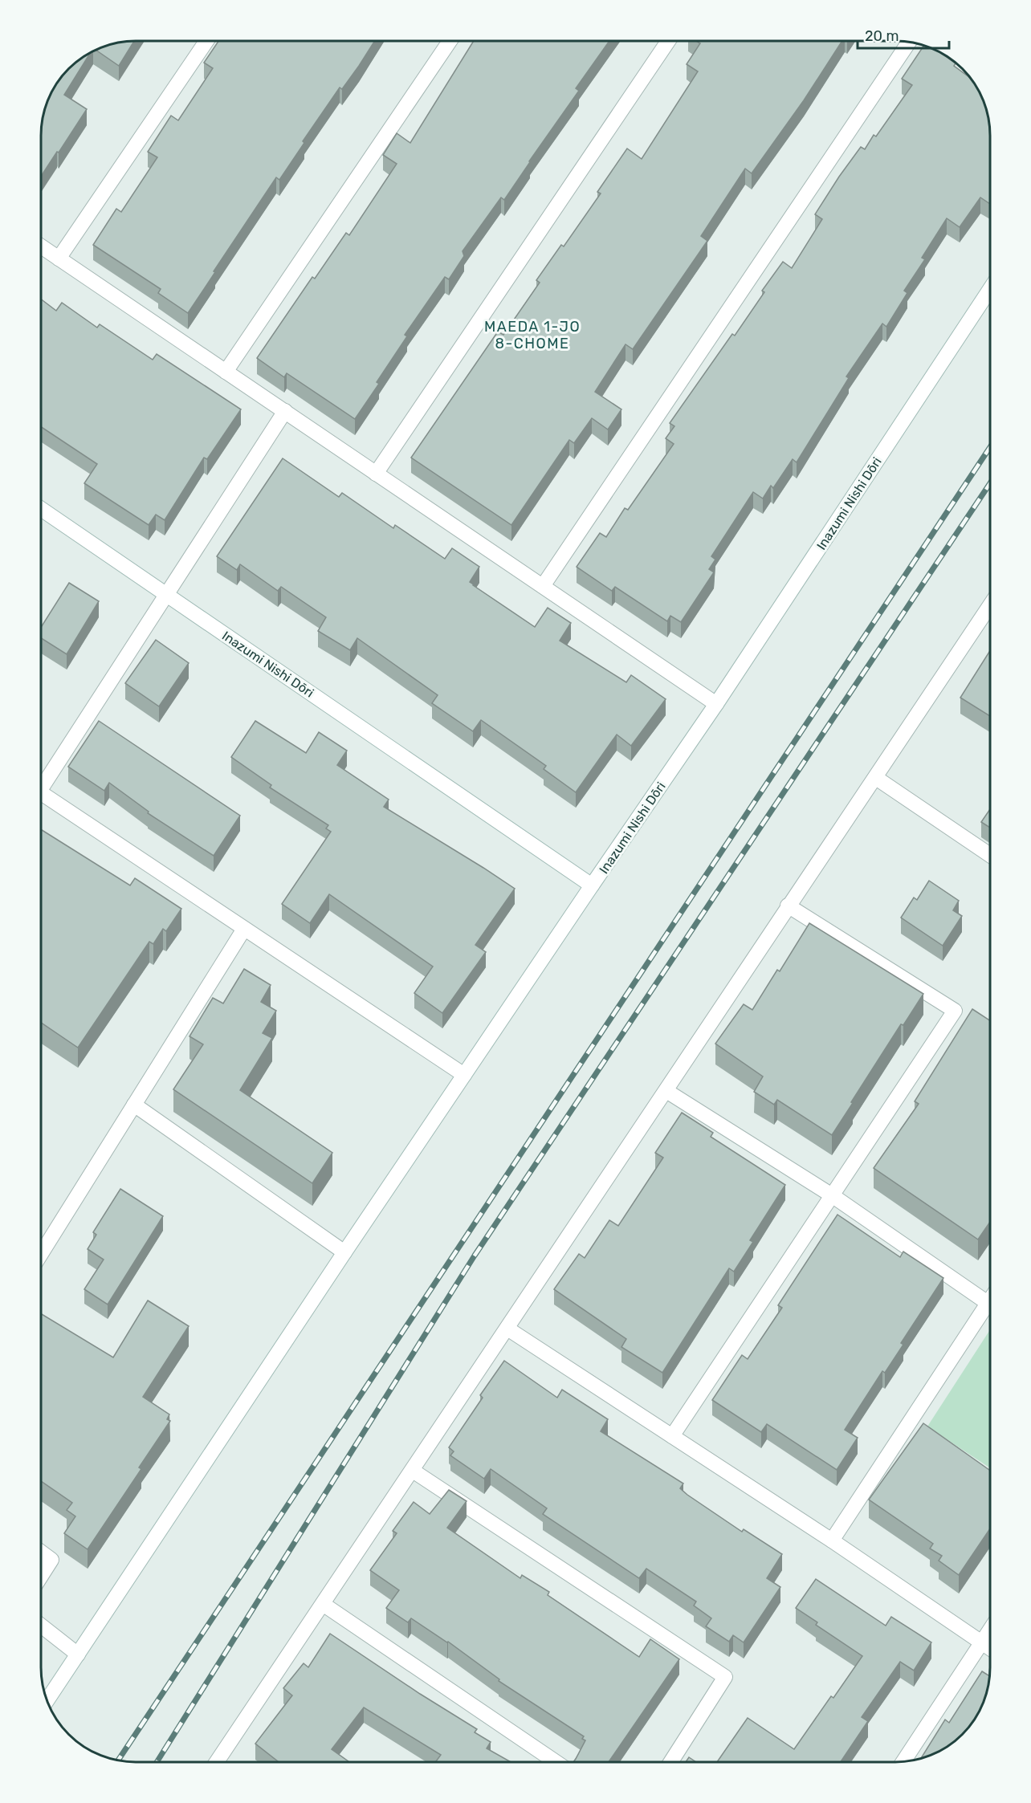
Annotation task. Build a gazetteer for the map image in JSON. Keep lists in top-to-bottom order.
{
  "streets": {
    "street": ["Inazumi Nishi Dōri"]
  },
  "districts": ["MAEDA 1-JO 8-CHOME"],
  "scale_bar": "20 m"
}
